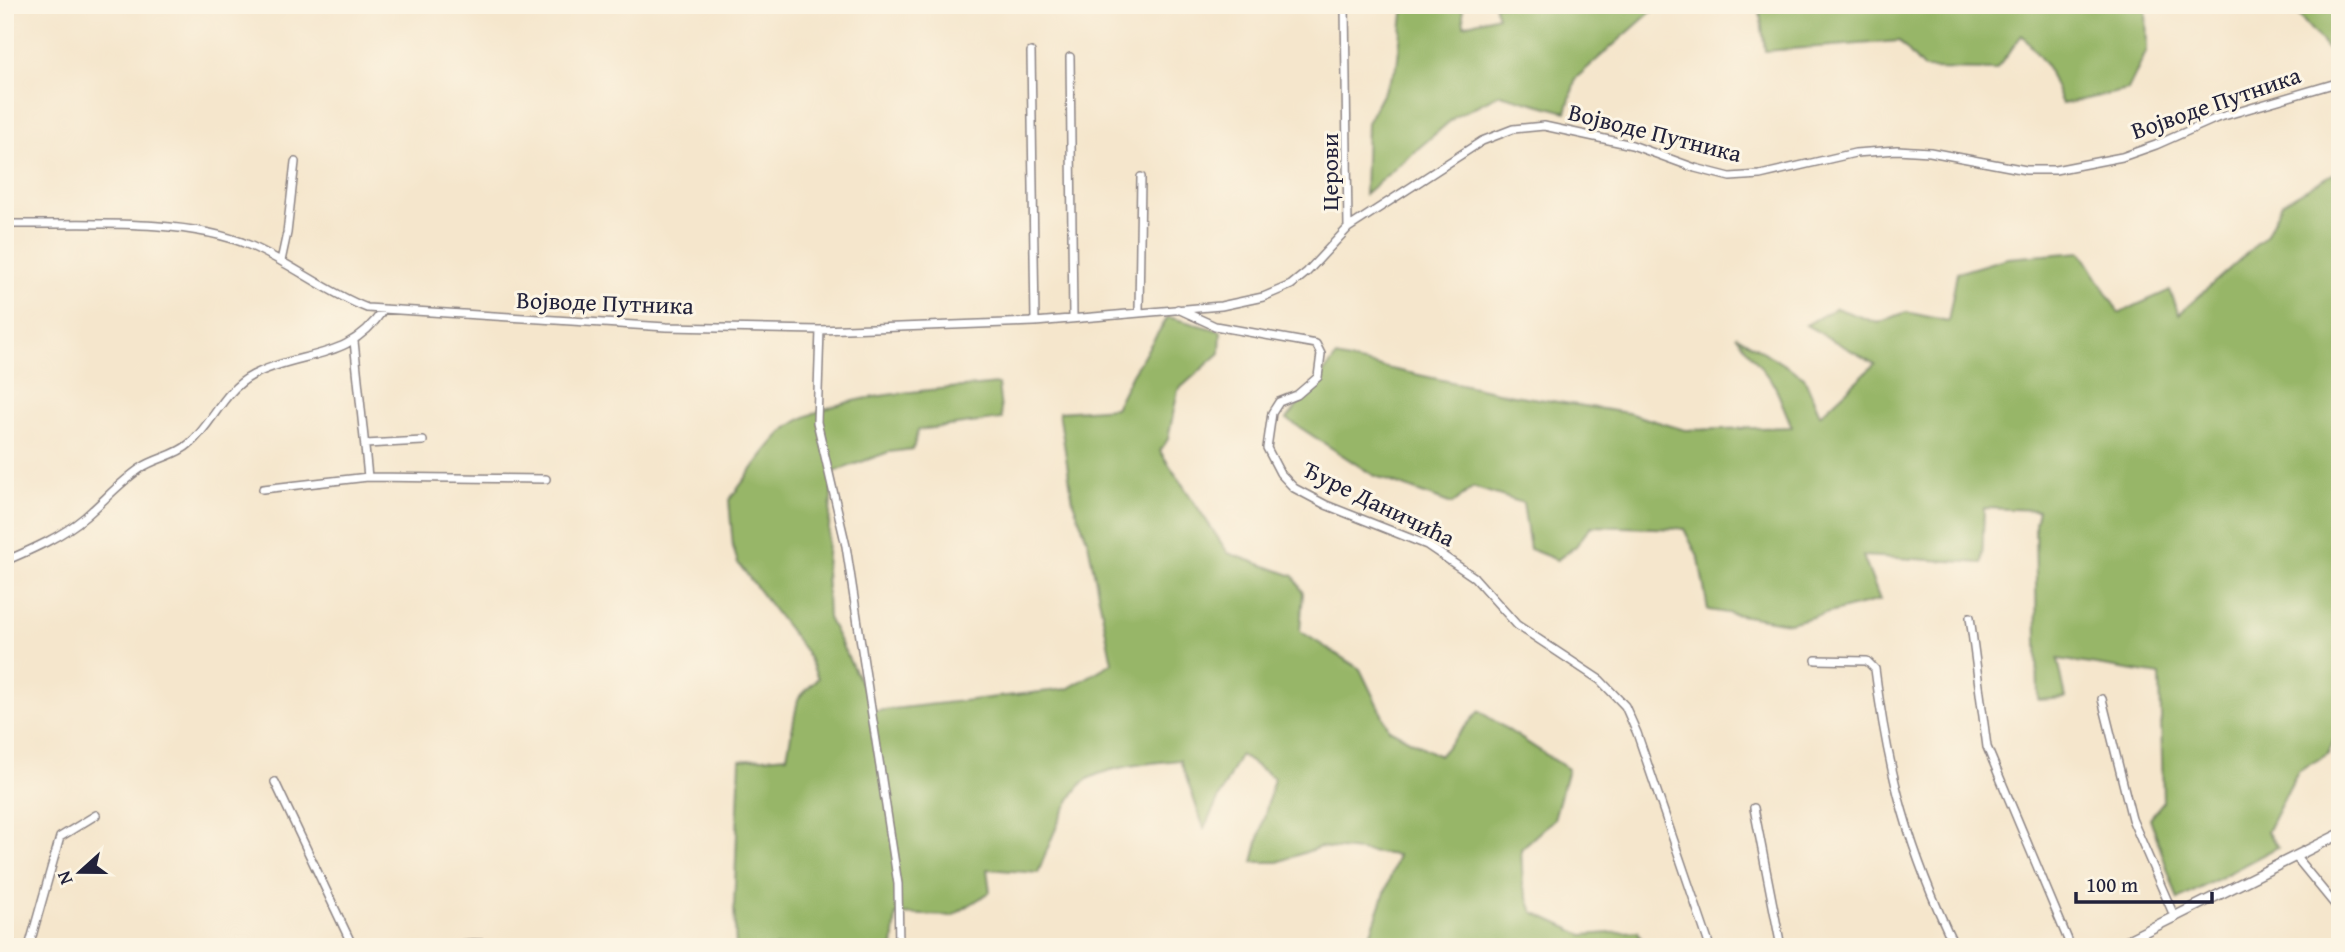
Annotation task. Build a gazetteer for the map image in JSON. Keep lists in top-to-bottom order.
{
  "streets": {
    "street": ["Војводе Путника", "Церови", "Ђуре Даничића"]
  },
  "crossings": [
    ["Војводе Путника", "Церови"],
    ["Војводе Путника", "Ђуре Даничића"]
  ],
  "scale_bar": "100 m",
  "north": "left"
}
